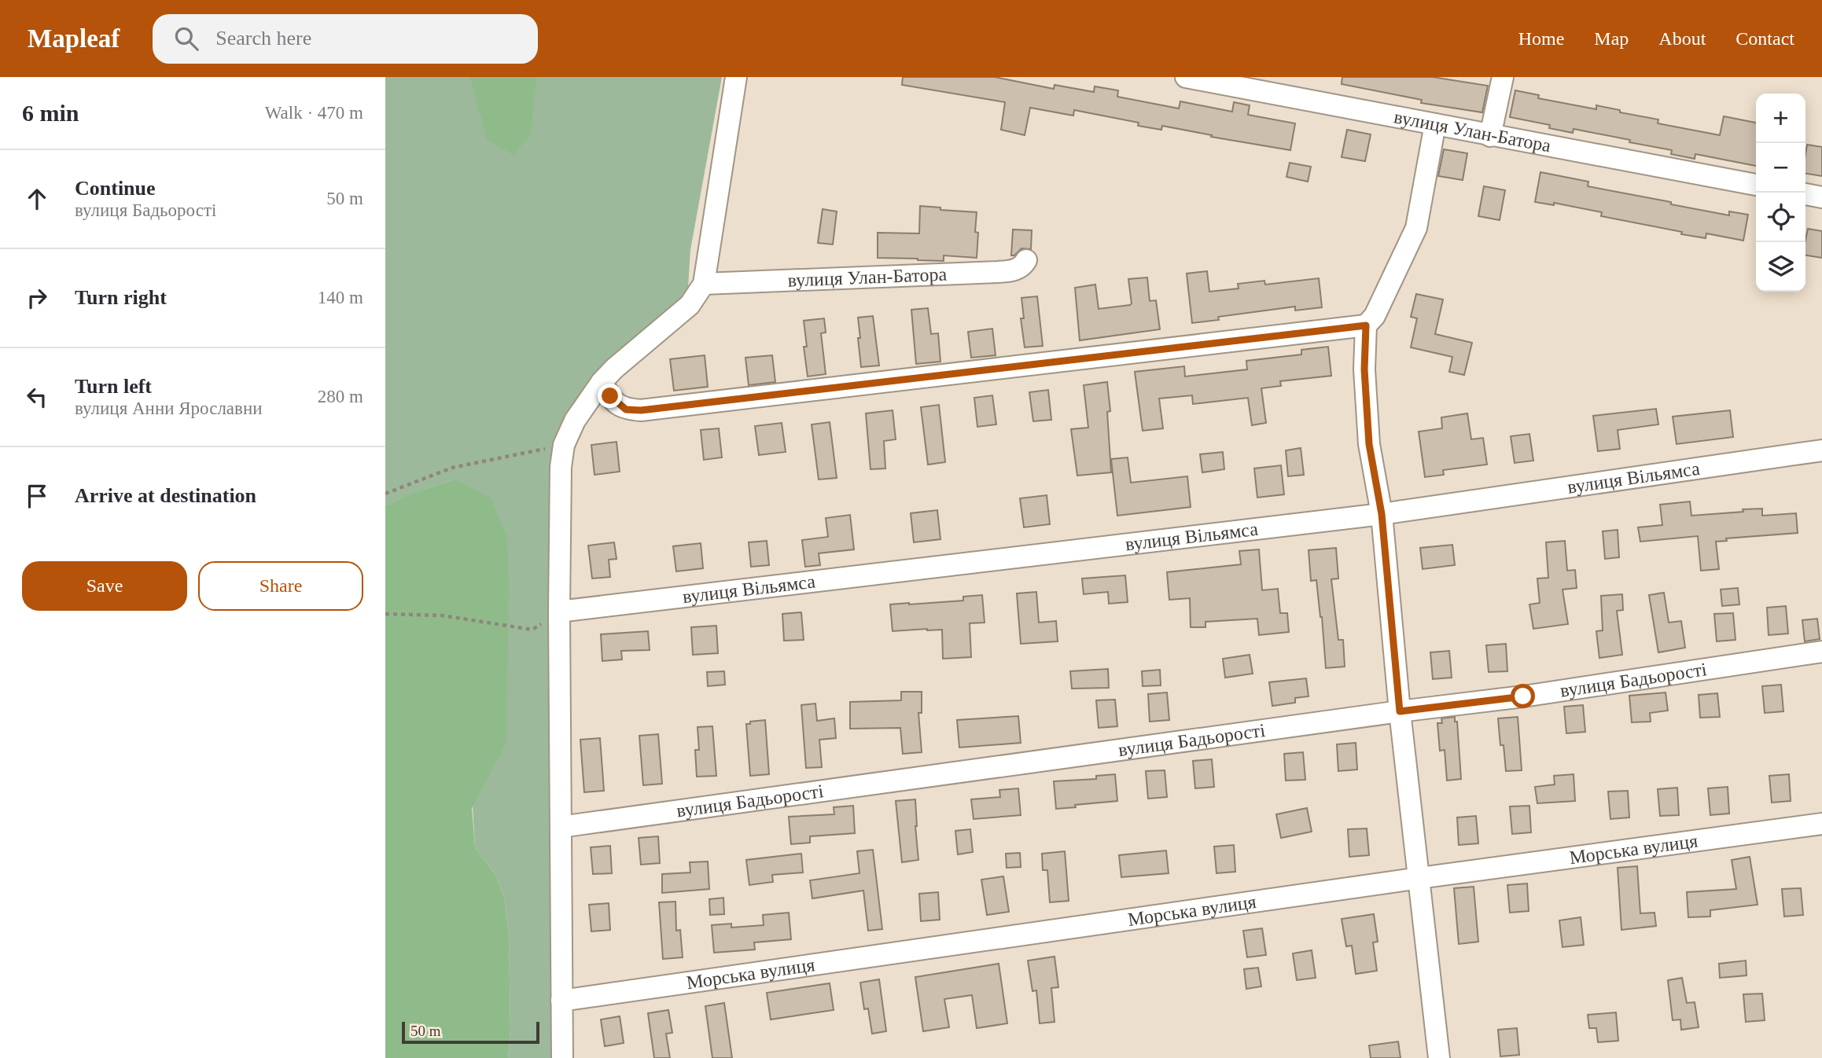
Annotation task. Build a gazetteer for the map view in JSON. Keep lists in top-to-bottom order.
{
  "streets": {
    "street": [
      "вулиця Улан-Батора",
      "вулиця Вільямса",
      "вулиця Бадьорості",
      "Морська вулиця"
    ]
  },
  "scale_bar": "50 m",
  "page": {
    "header": "Mapleaf",
    "search": "Search here",
    "nav": [
      "Home",
      "Map",
      "About",
      "Contact"
    ],
    "heading": ["6 min", "Walk · 470 m"],
    "map_buttons": ["+", "−"],
    "list": [
      ["Continue", "вулиця Бадьорості", "50 m"],
      ["Turn right", "140 m"],
      ["Turn left", "вулиця Анни Ярославни", "280 m"],
      "Arrive at destination"
    ],
    "buttons": ["Save", "Share"],
    "scale": "50 m"
  }
}
